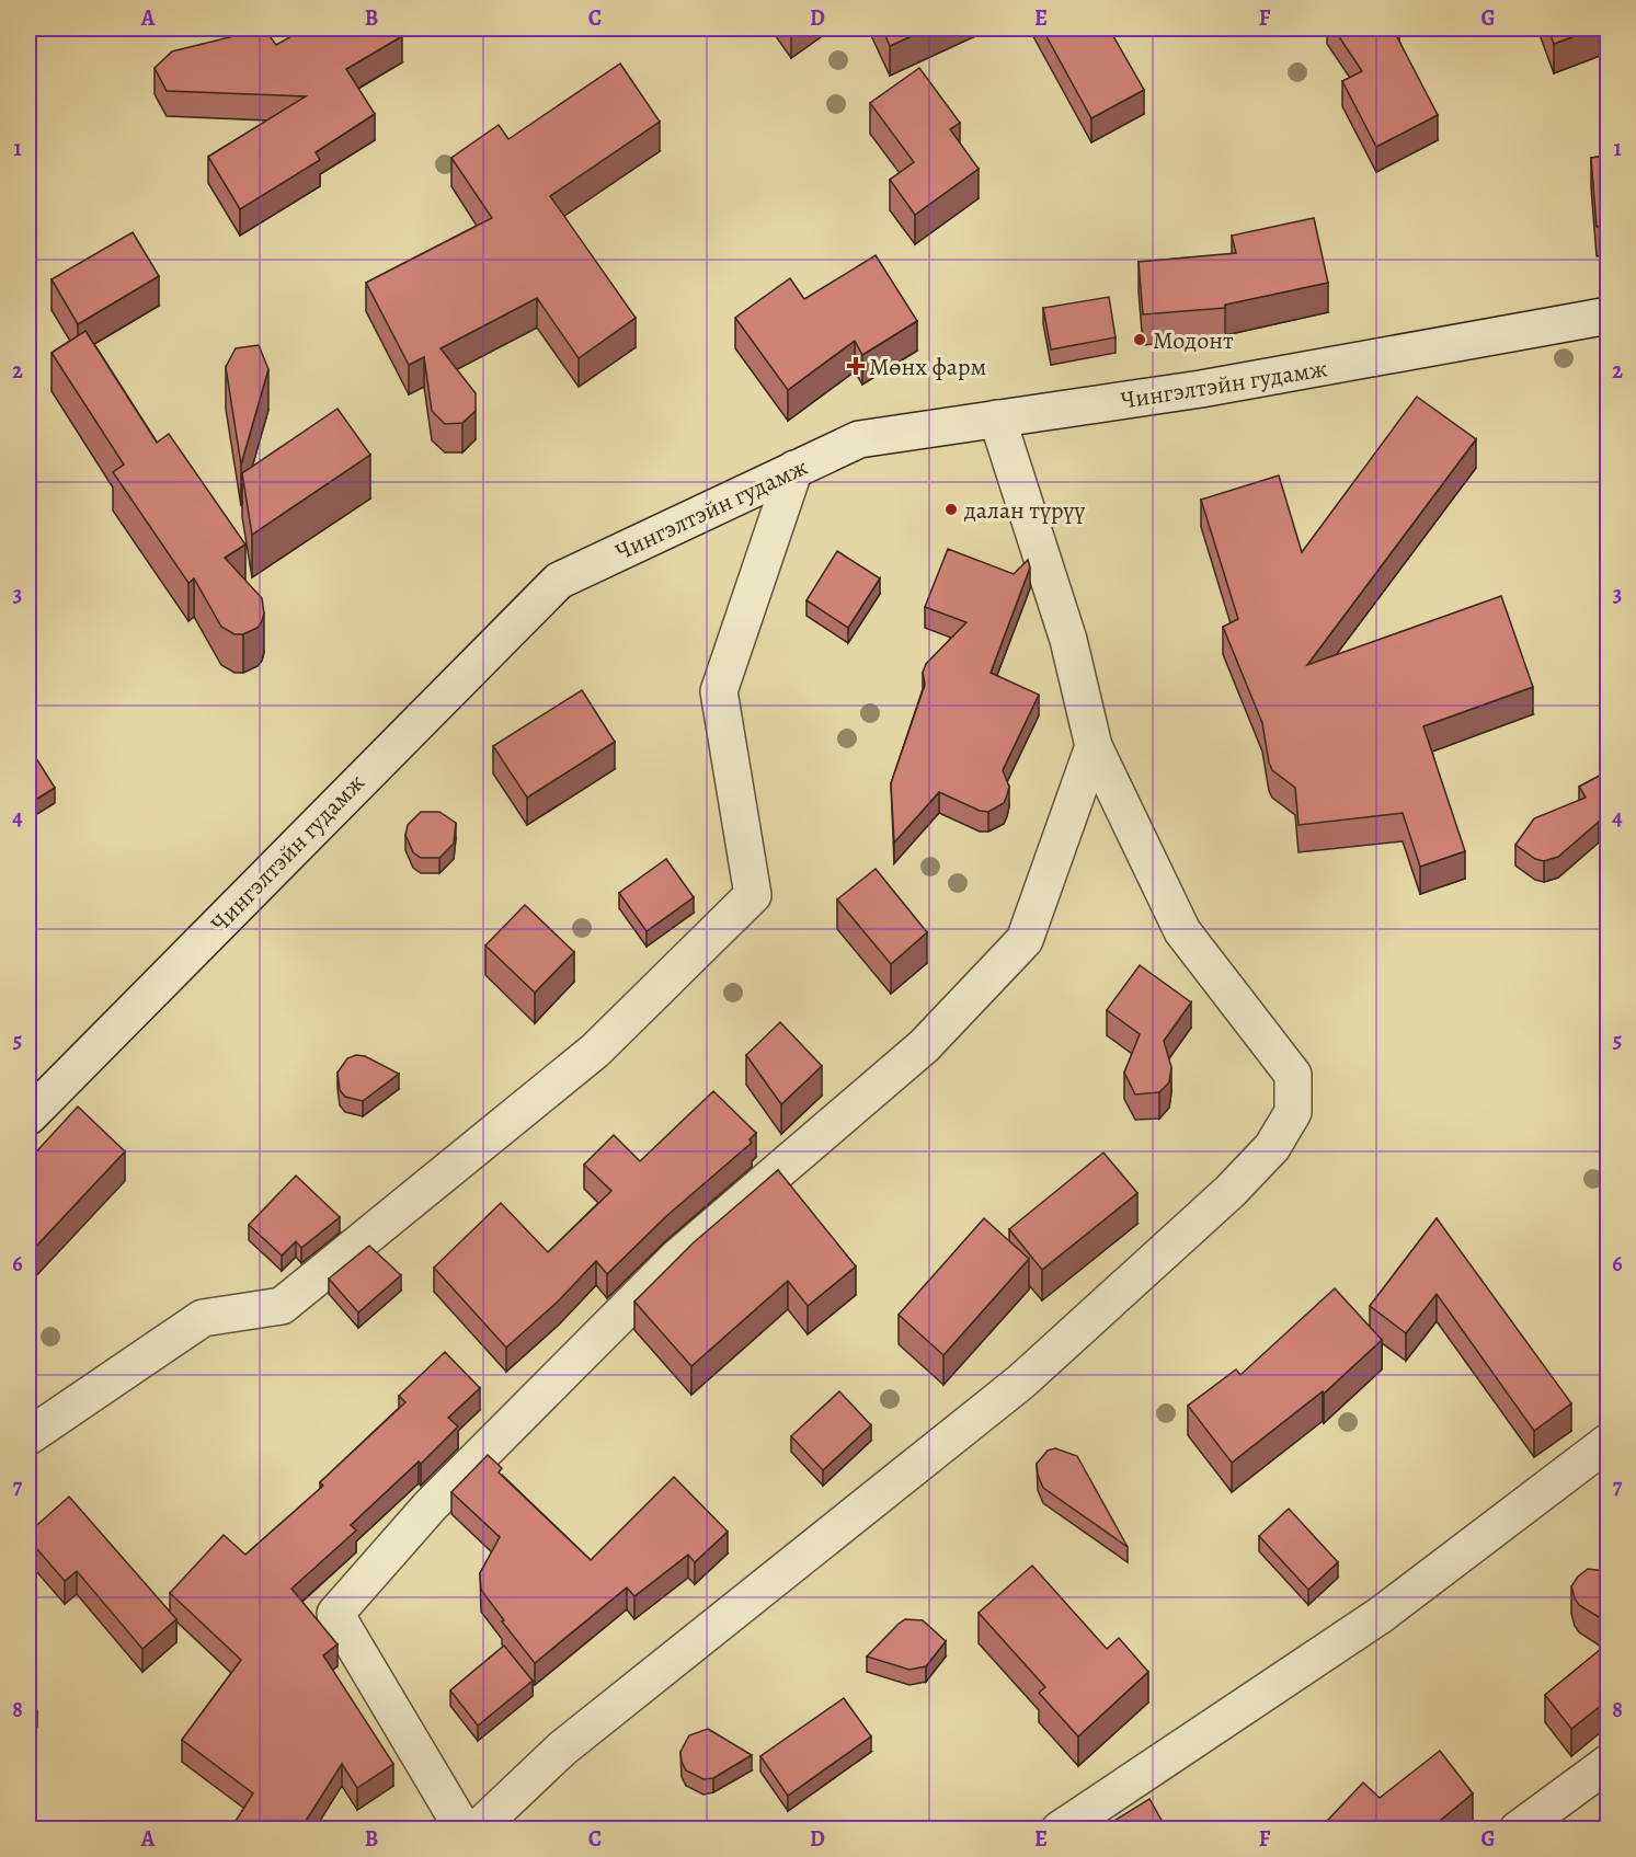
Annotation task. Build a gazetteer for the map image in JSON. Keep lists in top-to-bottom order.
{
  "streets": {
    "street": ["Чингэлтэйн гудамж"]
  },
  "places": {
    "other": ["Модонт", "далан түрүү"],
    "health": ["Мөнх фарм"]
  },
  "grid": {
    "columns": [
      "A",
      "B",
      "C",
      "D",
      "E",
      "F",
      "G"
    ],
    "rows": [
      "1",
      "2",
      "3",
      "4",
      "5",
      "6",
      "7",
      "8"
    ]
  }
}
